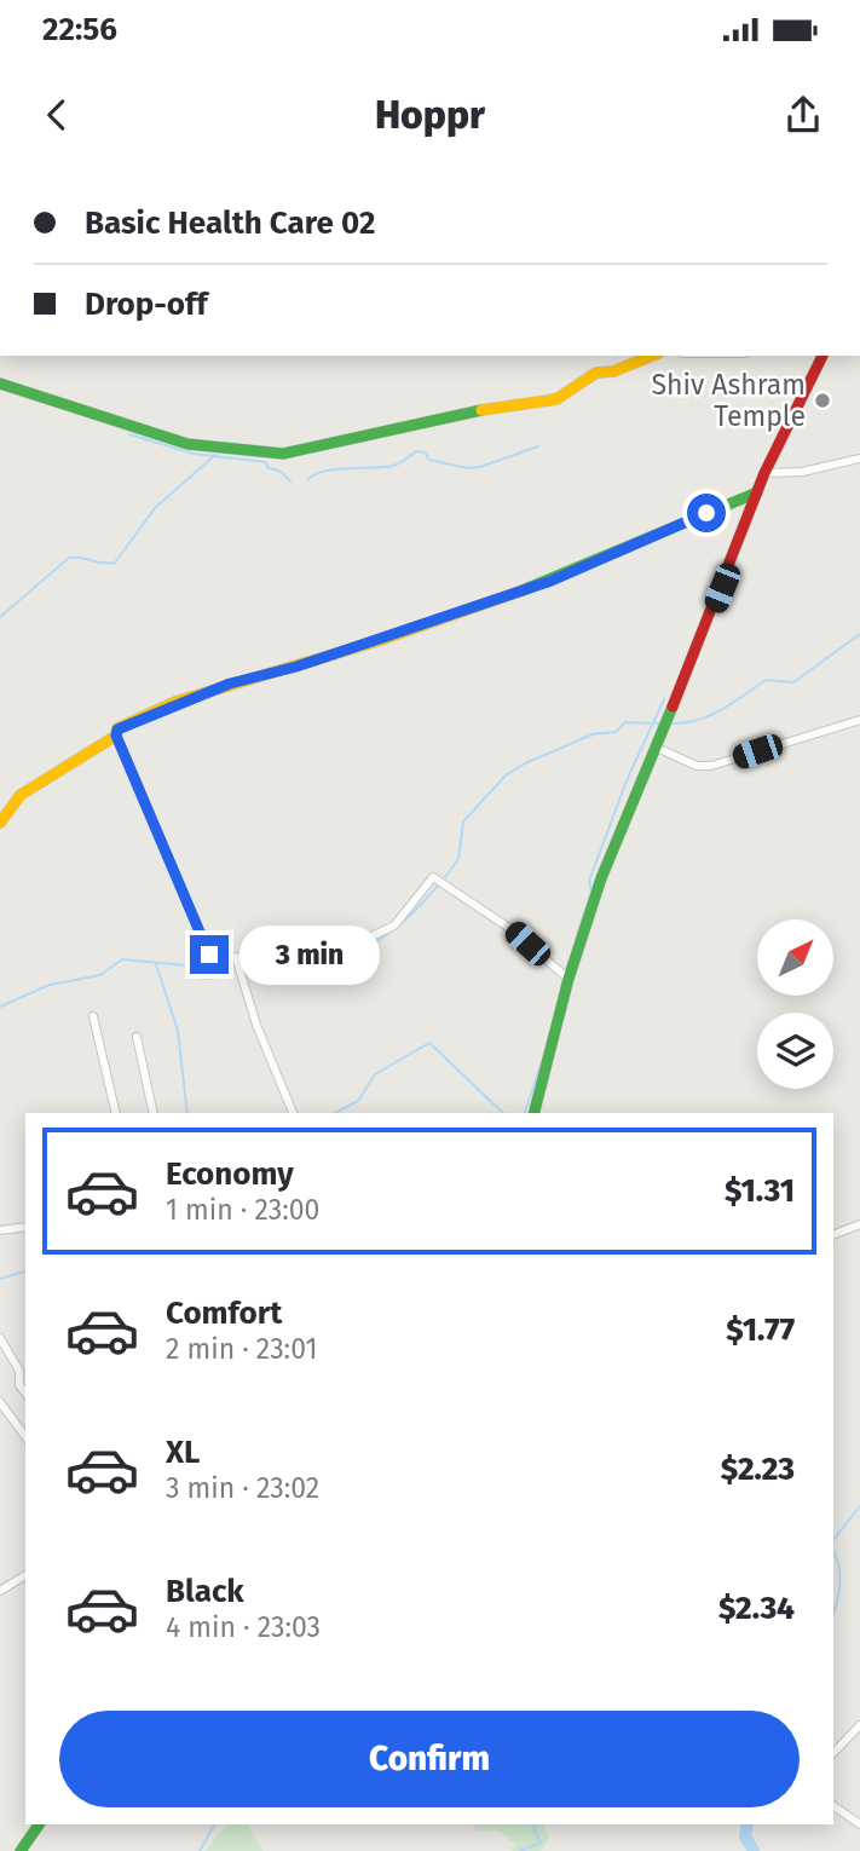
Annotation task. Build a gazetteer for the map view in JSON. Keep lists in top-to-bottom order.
{
  "places": ["Shiv Ashram Temple"],
  "north": "top right",
  "page": {
    "status": "22:56",
    "header": "Hoppr",
    "banner": ["Basic Health Care 02", "Drop-off"],
    "bubble": "3 min",
    "list": [
      {
        "name": "Economy",
        "note": "1 min · 23:00",
        "value": "$1.31"
      },
      {
        "name": "Comfort",
        "note": "2 min · 23:01",
        "value": "$1.77"
      },
      {
        "name": "XL",
        "note": "3 min · 23:02",
        "value": "$2.23"
      },
      {
        "name": "Black",
        "note": "4 min · 23:03",
        "value": "$2.34"
      }
    ],
    "buttons": "Confirm"
  }
}
